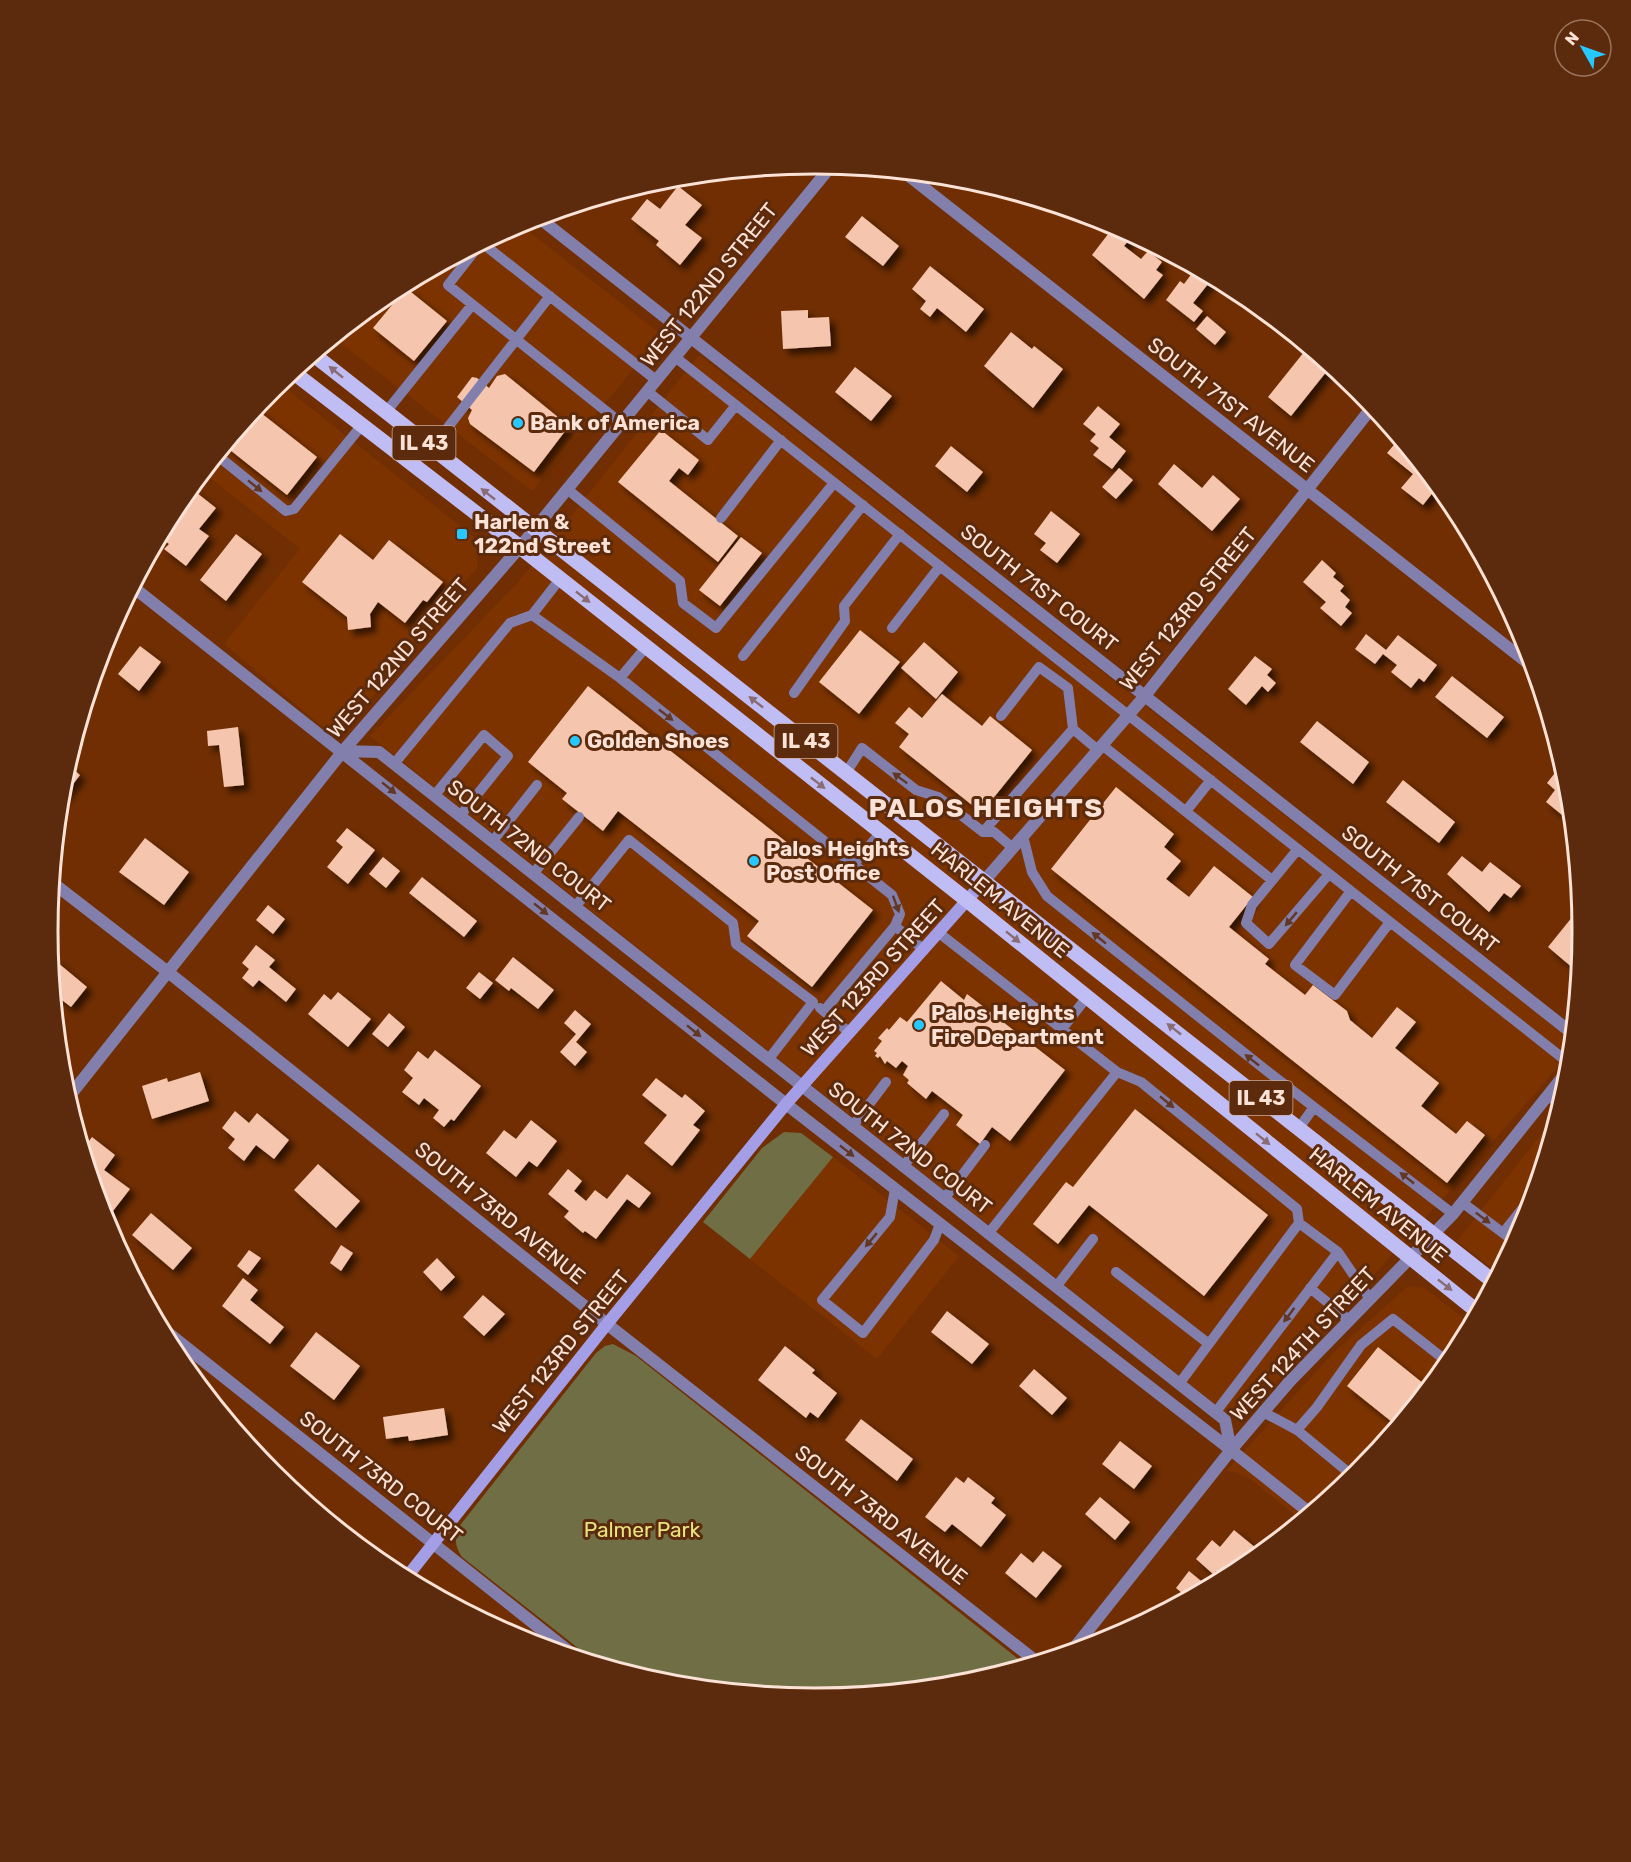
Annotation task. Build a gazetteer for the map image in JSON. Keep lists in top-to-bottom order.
{
  "streets": {
    "main road": ["IL 43", "HARLEM AVENUE"],
    "street": [
      "WEST 122ND STREET",
      "SOUTH 71ST AVENUE",
      "SOUTH 71ST COURT",
      "WEST 123RD STREET",
      "SOUTH 72ND COURT",
      "SOUTH 73RD AVENUE",
      "WEST 124TH STREET",
      "SOUTH 73RD COURT"
    ]
  },
  "crossings": [
    ["WEST 122ND STREET", "SOUTH 71ST COURT"],
    ["WEST 122ND STREET", "SOUTH 72ND COURT"],
    ["WEST 122ND STREET", "HARLEM AVENUE"],
    ["WEST 122ND STREET", "SOUTH 73RD AVENUE"],
    ["SOUTH 71ST AVENUE", "WEST 123RD STREET"],
    ["SOUTH 71ST COURT", "WEST 123RD STREET"],
    ["WEST 123RD STREET", "SOUTH 72ND COURT"],
    ["WEST 123RD STREET", "HARLEM AVENUE"],
    ["WEST 123RD STREET", "SOUTH 73RD AVENUE"],
    ["WEST 123RD STREET", "SOUTH 73RD COURT"],
    ["SOUTH 72ND COURT", "WEST 124TH STREET"],
    ["HARLEM AVENUE", "WEST 124TH STREET"]
  ],
  "districts": ["PALOS HEIGHTS"],
  "parks": ["Palmer Park"],
  "places": {
    "other": [
      "Bank of America",
      "Golden Shoes",
      "Palos Heights Post Office",
      "Palos Heights Fire Department"
    ],
    "transit": ["Harlem & 122nd Street"]
  },
  "north": "top left"
}
